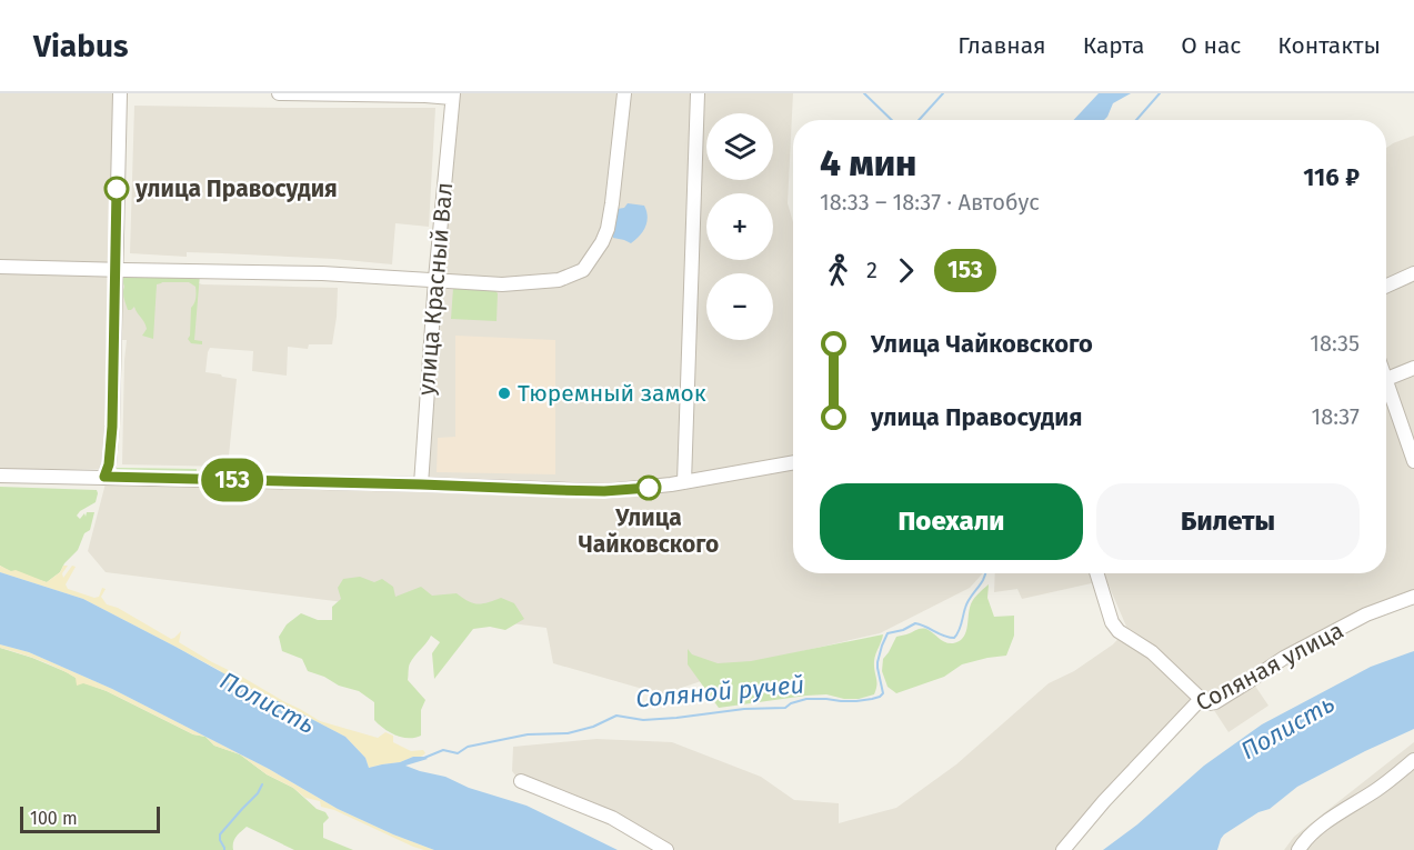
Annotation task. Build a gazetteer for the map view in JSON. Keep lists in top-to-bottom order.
{
  "streets": {
    "street": ["улица Красный Вал", "Соляная улица"]
  },
  "water": ["Соляной ручей", "Полисть"],
  "places": ["улица Правосудия", "Тюремный замок", "Улица Чайковского"],
  "lines": ["bus line 153"],
  "scale_bar": "100 m",
  "page": {
    "header": "Viabus",
    "nav": [
      "Главная",
      "Карта",
      "О нас",
      "Контакты"
    ],
    "on_map": "153",
    "map_buttons": ["+", "−"],
    "heading": ["4 мин", "18:33 – 18:37 · Автобус", "116 ₽"],
    "legs": ["2", "153"],
    "list": [
      {
        "name": "Улица Чайковского",
        "value": "18:35"
      },
      {
        "name": "улица Правосудия",
        "value": "18:37"
      }
    ],
    "buttons": ["Поехали", "Билеты"],
    "scale": "100 m"
  }
}
